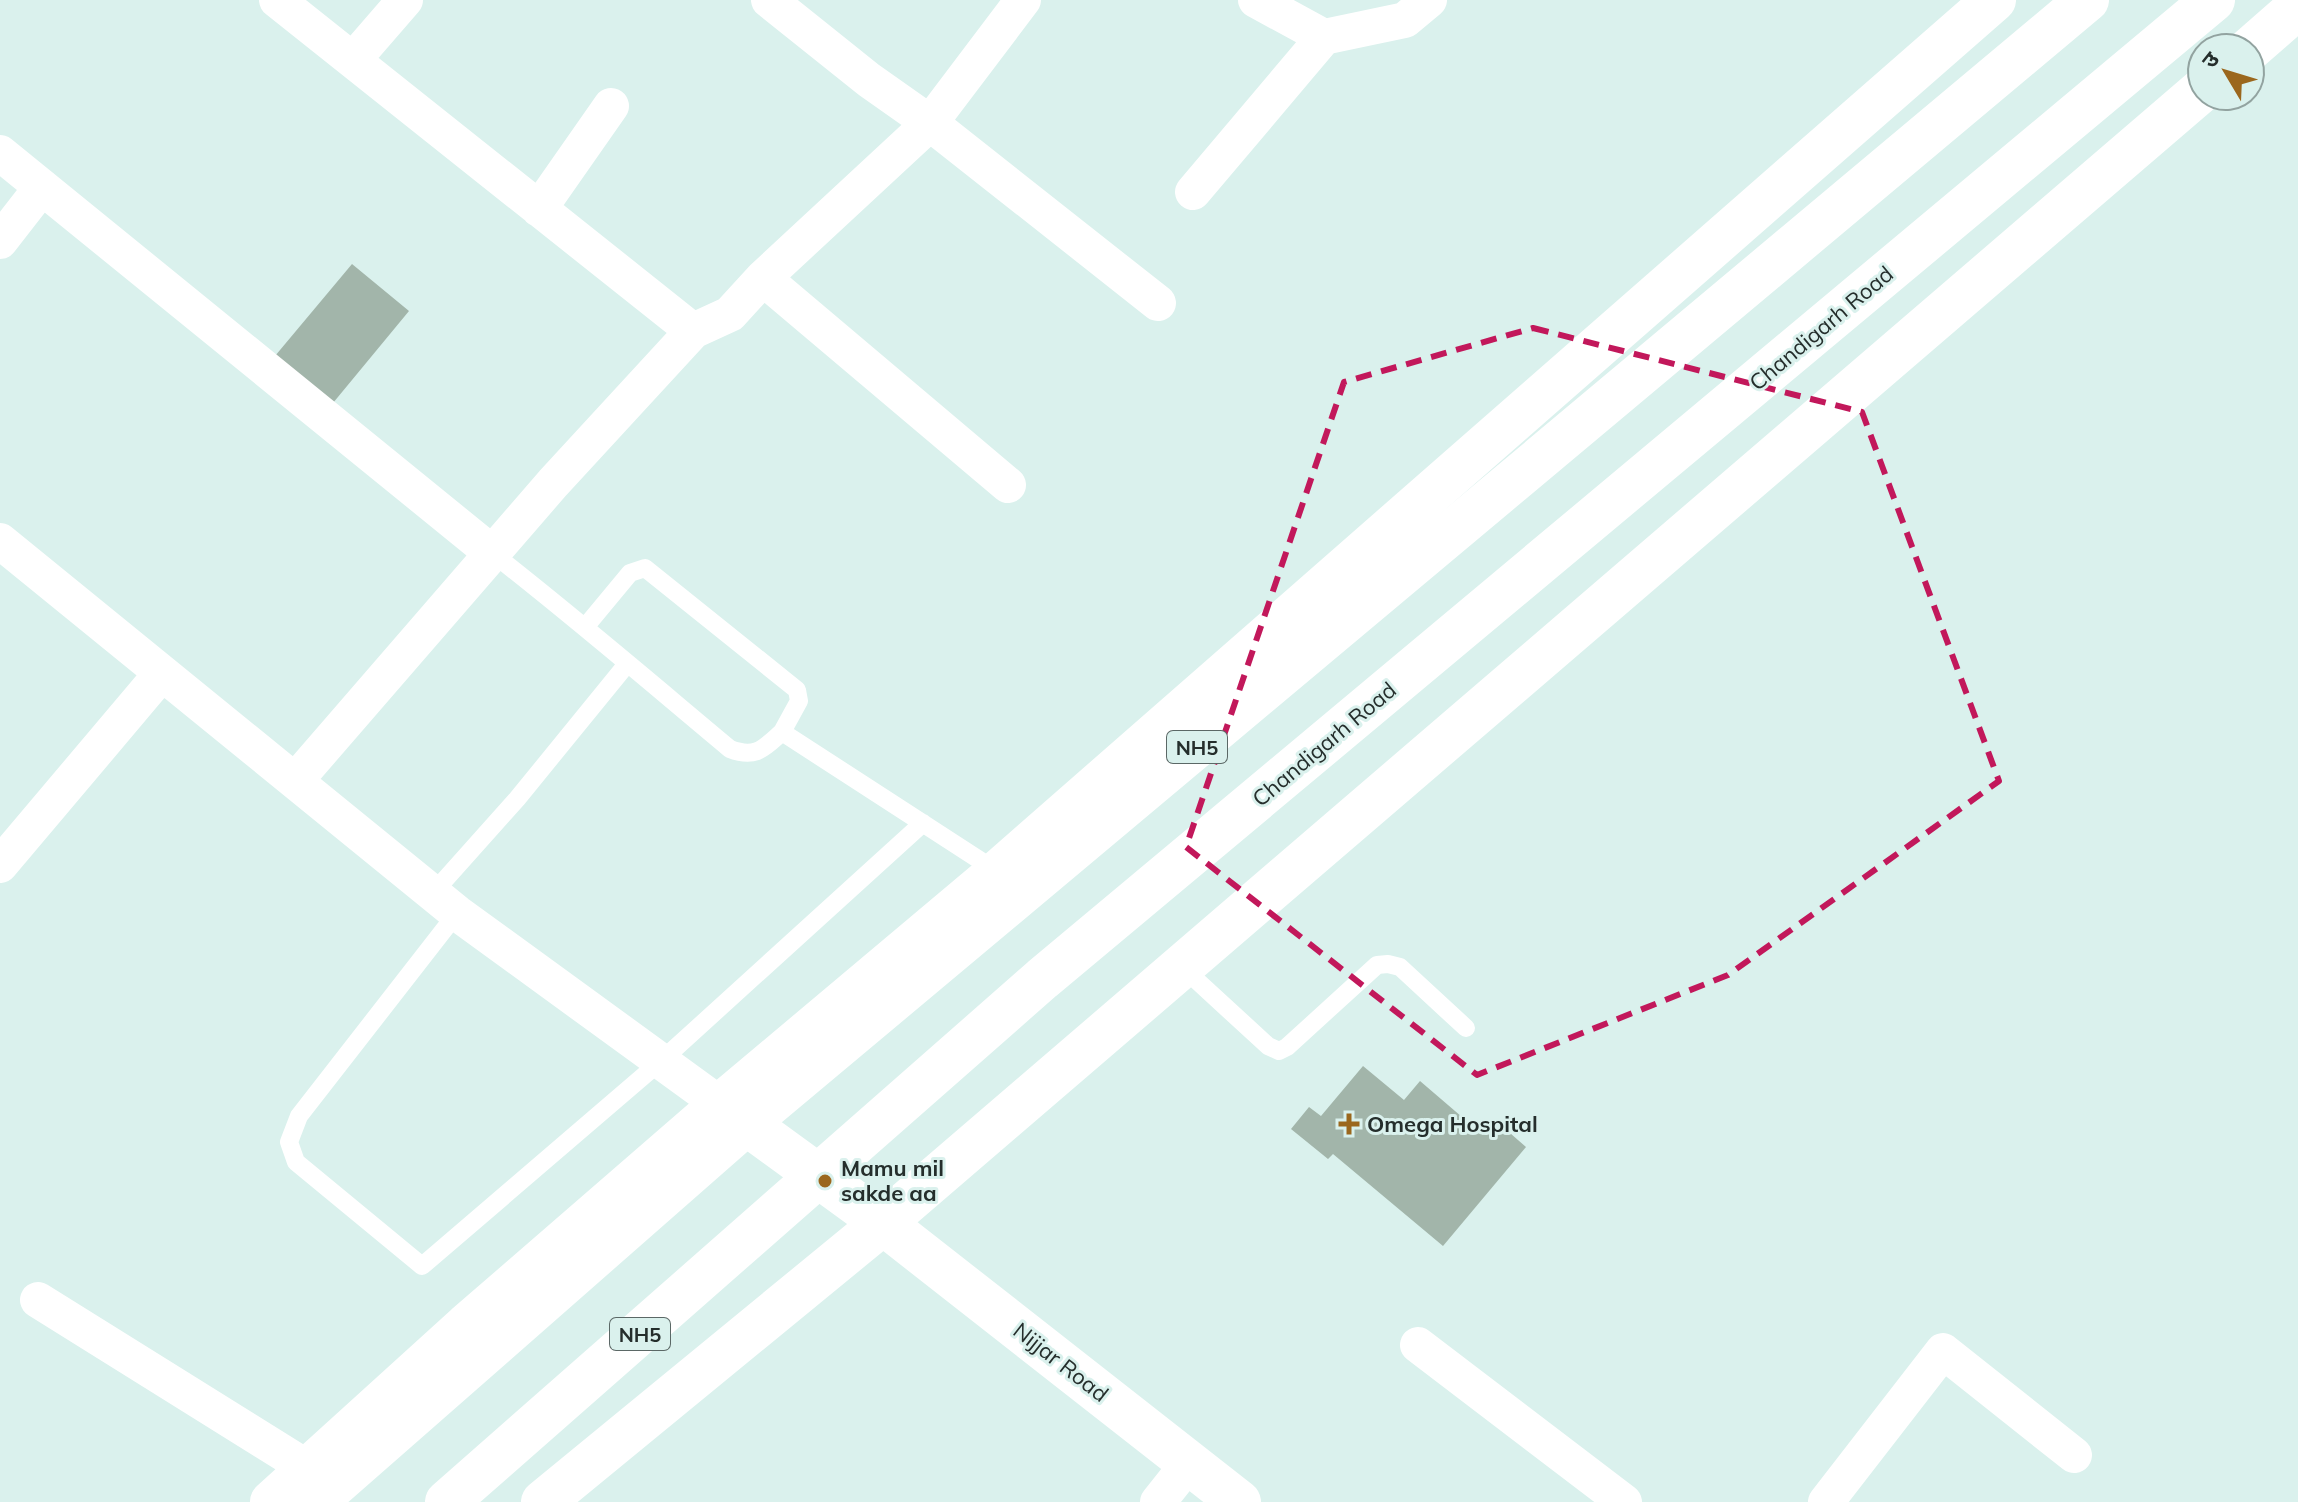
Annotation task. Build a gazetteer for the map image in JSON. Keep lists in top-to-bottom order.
{
  "streets": {
    "main road": ["Chandigarh Road", "NH5", "Nijjar Road"]
  },
  "places": {
    "health": ["Omega Hospital"],
    "other": ["Mamu mil sakde aa"]
  },
  "north": "top left"
}
